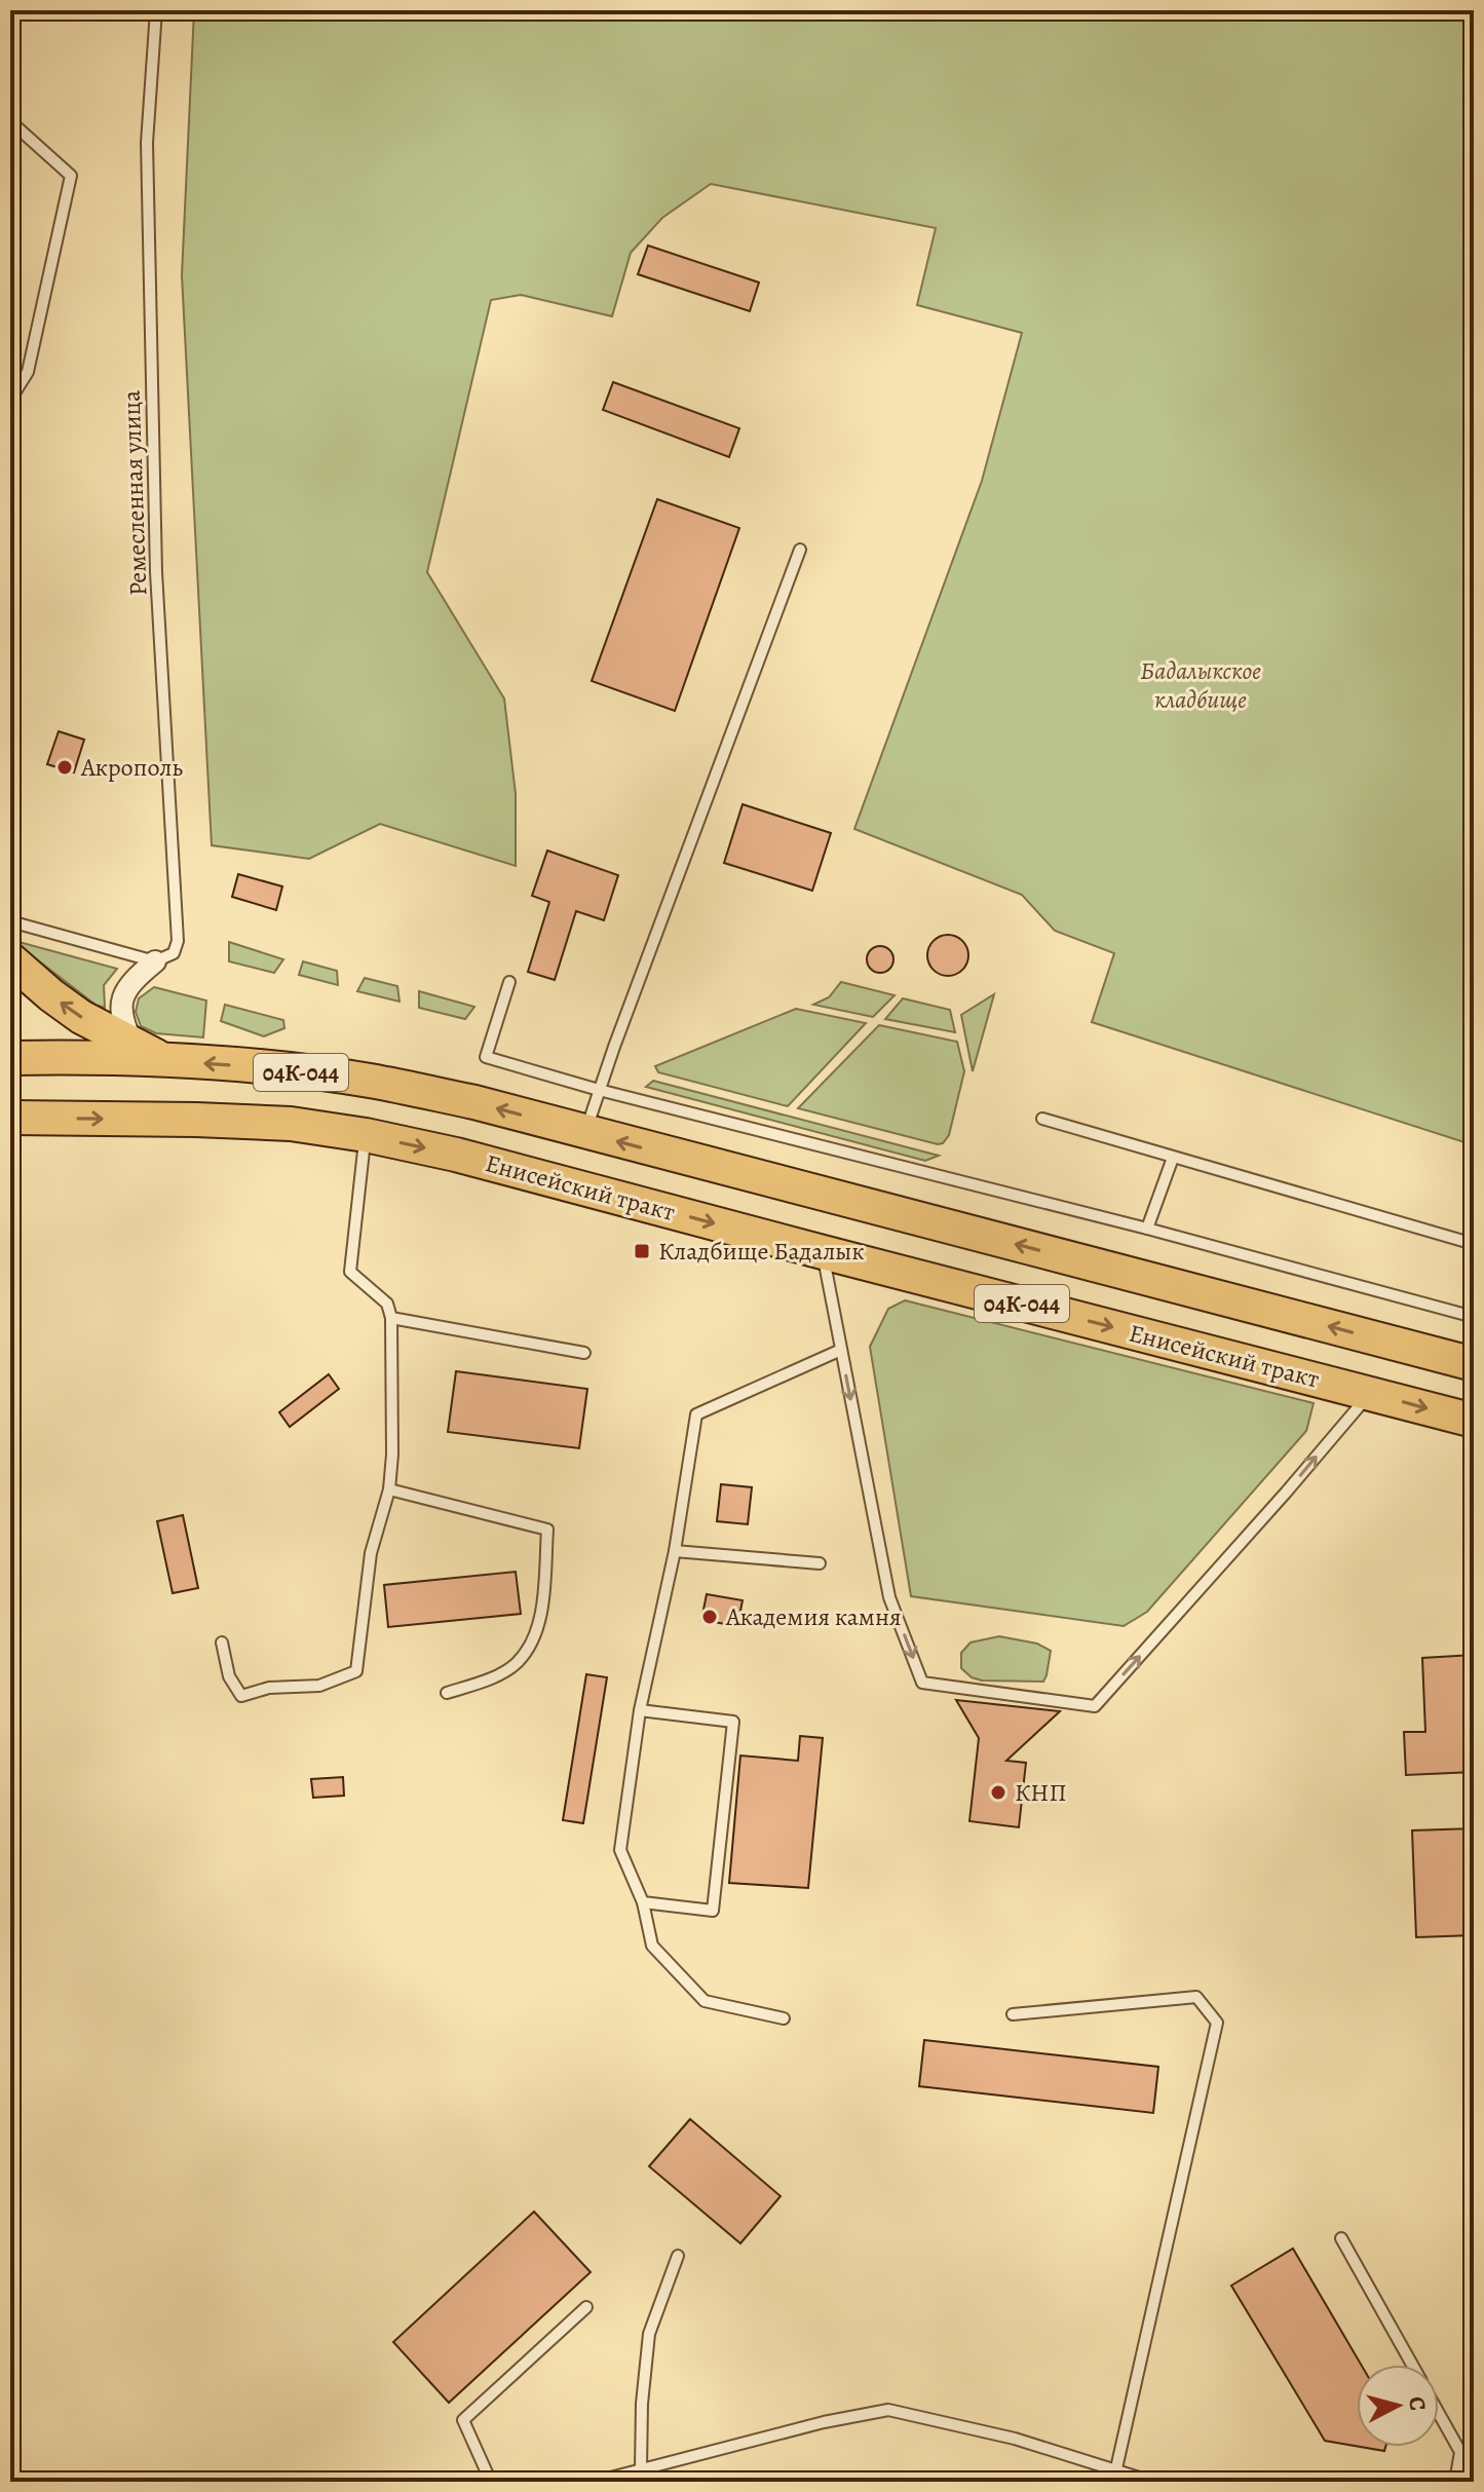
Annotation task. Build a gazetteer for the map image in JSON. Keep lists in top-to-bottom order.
{
  "streets": {
    "main road": ["04К-044", "Енисейский тракт"],
    "lane": ["Ремесленная улица"]
  },
  "parks": ["Бадалыкское кладбище"],
  "places": {
    "other": ["Акрополь", "Академия камня", "КНП"],
    "transit": ["Кладбище Бадалык"]
  },
  "north": "right"
}
